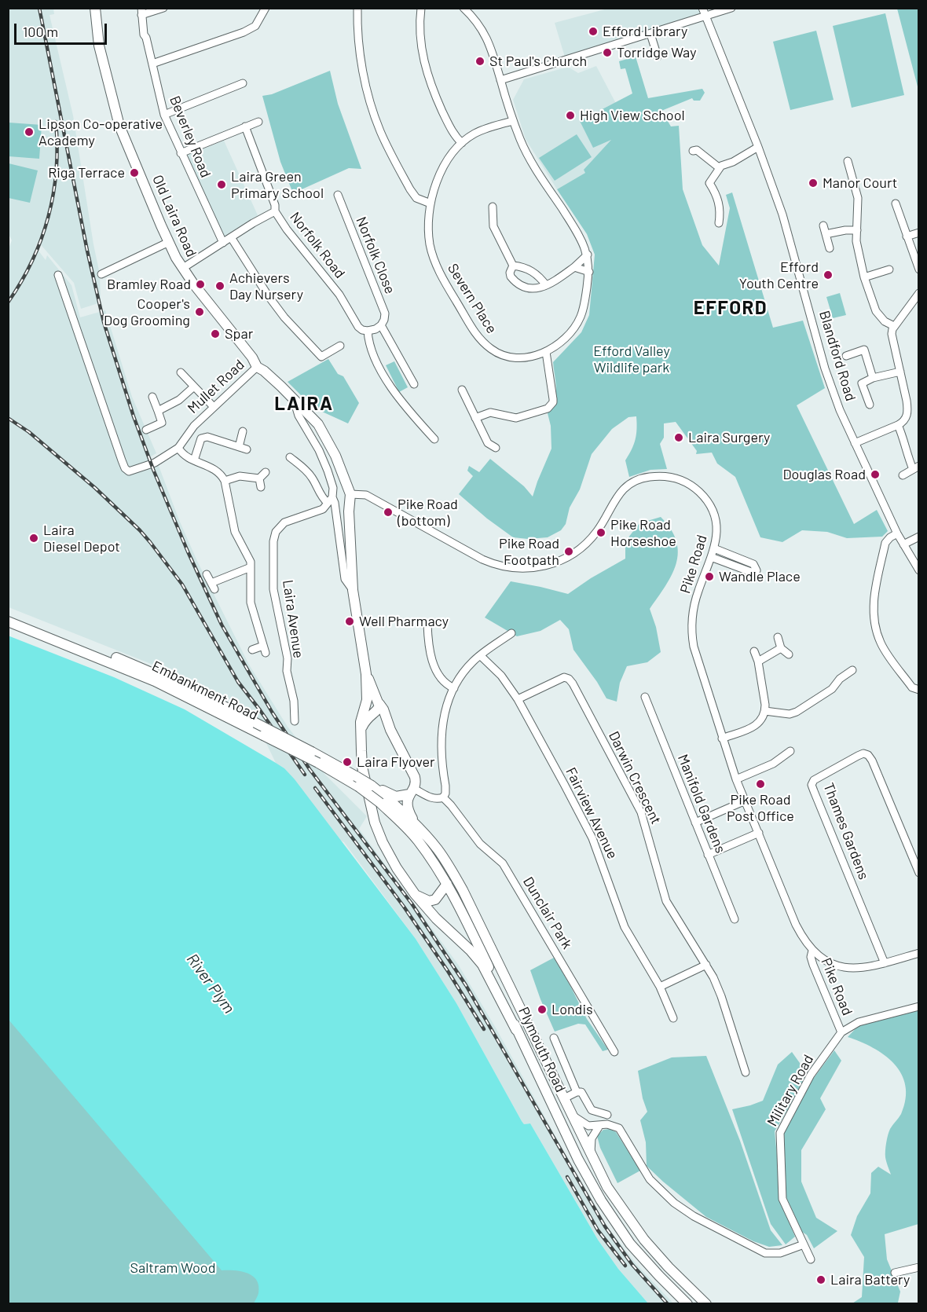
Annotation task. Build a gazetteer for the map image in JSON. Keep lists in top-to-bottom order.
{
  "streets": {
    "main road": ["Old Laira Road", "Embankment Road", "Plymouth Road"],
    "street": [
      "Beverley Road",
      "Norfolk Road",
      "Norfolk Close",
      "Severn Place",
      "Blandford Road",
      "Mullet Road",
      "Pike Road",
      "Laira Avenue",
      "Darwin Crescent",
      "Manifold Gardens",
      "Fairview Avenue",
      "Thames Gardens",
      "Dunclair Park",
      "Military Road"
    ]
  },
  "crossings": [
    ["Old Laira Road", "Mullet Road"],
    ["Old Laira Road", "Pike Road"],
    ["Old Laira Road", "Laira Avenue"],
    ["Old Laira Road", "Plymouth Road"],
    ["Pike Road", "Thames Gardens"],
    ["Pike Road", "Military Road"],
    ["Embankment Road", "Plymouth Road"],
    ["Darwin Crescent", "Fairview Avenue"]
  ],
  "districts": ["EFFORD", "LAIRA"],
  "water": ["River Plym"],
  "parks": ["Efford Valley Wildlife park", "Saltram Wood"],
  "places": [
    "Efford Library",
    "Torridge Way",
    "St Paul's Church",
    "High View School",
    "Lipson Co-operative Academy",
    "Riga Terrace",
    "Manor Court",
    "Laira Green Primary School",
    "Efford Youth Centre",
    "Bramley Road",
    "Achievers Day Nursery",
    "Cooper's Dog Grooming",
    "Spar",
    "Laira Surgery",
    "Douglas Road",
    "Pike Road (bottom)",
    "Pike Road Horseshoe",
    "Laira Diesel Depot",
    "Pike Road Footpath",
    "Wandle Place",
    "Well Pharmacy",
    "Laira Flyover",
    "Pike Road Post Office",
    "Londis",
    "Laira Battery"
  ],
  "scale_bar": "100 m"
}
